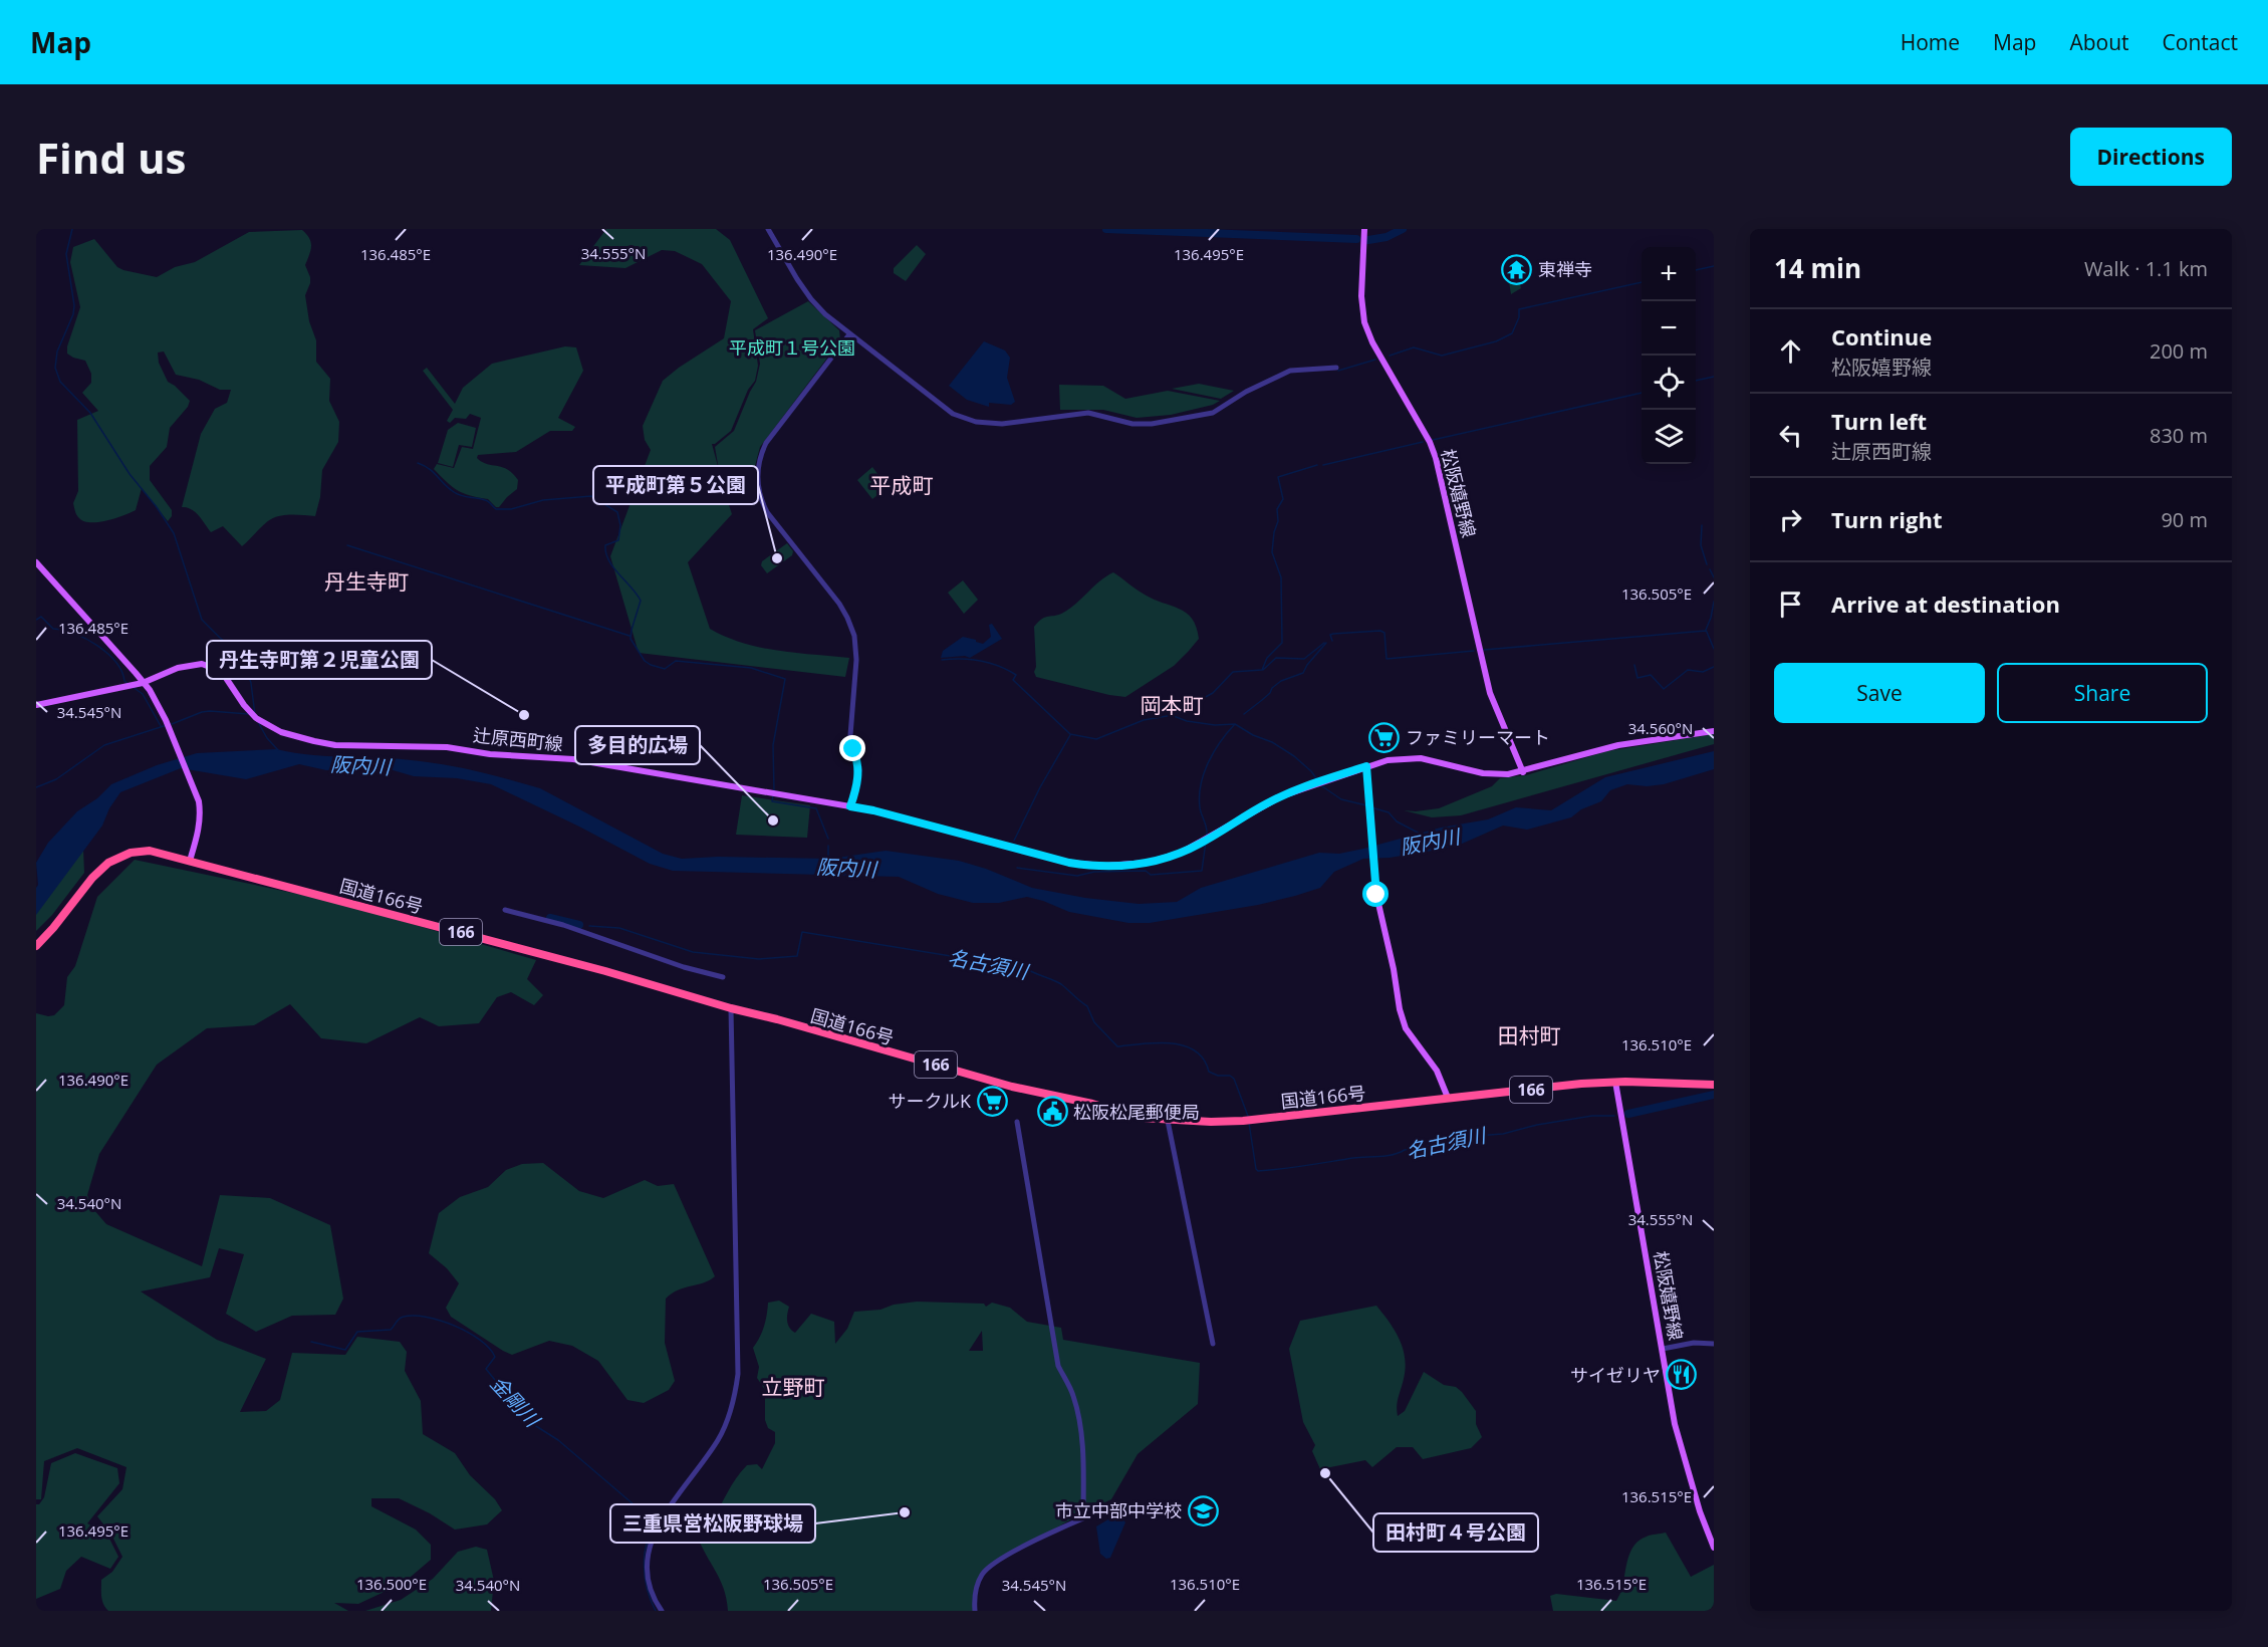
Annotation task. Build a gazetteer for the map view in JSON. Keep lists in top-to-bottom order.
{
  "streets": {
    "highway": ["国道166号", "166"],
    "main road": ["松阪嬉野線", "辻原西町線"]
  },
  "crossings": [
    ["松阪嬉野線", "辻原西町線"],
    ["松阪嬉野線", "国道166号"]
  ],
  "districts": [
    "平成町",
    "丹生寺町",
    "岡本町",
    "田村町",
    "立野町"
  ],
  "water": ["阪内川", "名古須川", "金剛川"],
  "parks": ["平成町１号公園"],
  "places": {
    "temple": ["東禅寺"],
    "other": [
      "平成町第５公園",
      "丹生寺町第２児童公園",
      "多目的広場",
      "田村町４号公園",
      "三重県営松阪野球場"
    ],
    "supermarket": ["ファミリーマート", "サークルK"],
    "public building": ["松阪松尾郵便局"],
    "restaurant": ["サイゼリヤ"],
    "school or university": ["市立中部中学校"]
  },
  "page": {
    "header": "Map",
    "nav": [
      "Home",
      "Map",
      "About",
      "Contact"
    ],
    "buttons": [
      "Directions",
      ["Save", "Share"]
    ],
    "title": "Find us",
    "heading": ["14 min", "Walk · 1.1 km"],
    "map_buttons": ["+", "−"],
    "list": [
      ["Continue", "松阪嬉野線", "200 m"],
      ["Turn left", "辻原西町線", "830 m"],
      ["Turn right", "90 m"],
      "Arrive at destination"
    ]
  },
  "coordinates": [
    "34.555°N",
    "136.485°E",
    "136.495°E",
    "136.490°E",
    "136.505°E",
    "34.545°N",
    "34.560°N",
    "136.510°E",
    "34.540°N",
    "136.515°E",
    "136.500°E"
  ]
}
